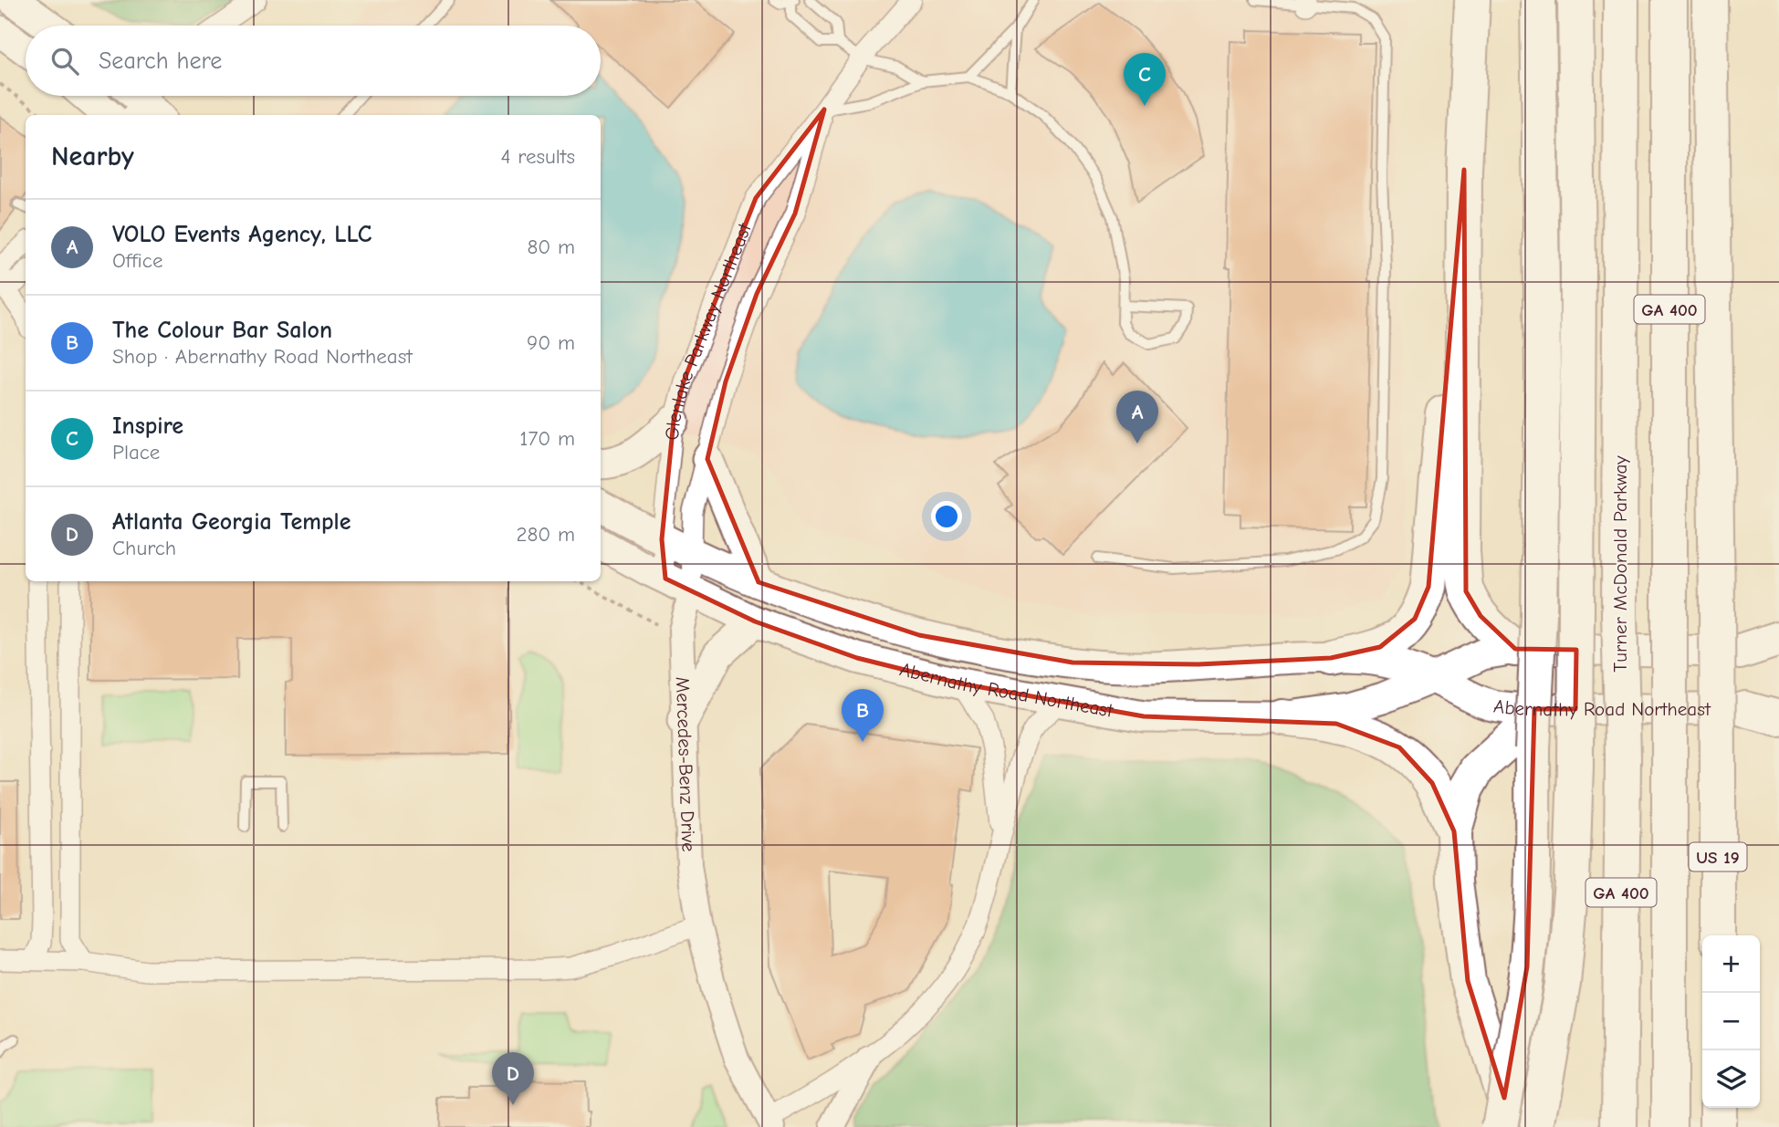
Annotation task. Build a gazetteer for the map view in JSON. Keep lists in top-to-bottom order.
{
  "streets": {
    "highway": ["GA 400", "Turner McDonald Parkway", "US 19"],
    "main road": ["Abernathy Road Northeast"],
    "street": ["Glenlake Parkway Northeast", "Mercedes-Benz Drive"]
  },
  "crossings": [
    ["GA 400", "US 19"],
    ["Glenlake Parkway Northeast", "Abernathy Road Northeast"],
    ["Glenlake Parkway Northeast", "Mercedes-Benz Drive"],
    ["Abernathy Road Northeast", "Mercedes-Benz Drive"]
  ],
  "page": {
    "search": "Search here",
    "pins": [
      "C",
      "A",
      "B",
      "D"
    ],
    "heading": ["Nearby", "4 results"],
    "list": [
      {
        "mark": "A",
        "name": "VOLO Events Agency, LLC",
        "note": "Office",
        "value": "80 m"
      },
      {
        "mark": "B",
        "name": "The Colour Bar Salon",
        "note": "Shop · Abernathy Road Northeast",
        "value": "90 m"
      },
      {
        "mark": "C",
        "name": "Inspire",
        "note": "Place",
        "value": "170 m"
      },
      {
        "mark": "D",
        "name": "Atlanta Georgia Temple",
        "note": "Church",
        "value": "280 m"
      }
    ],
    "map_buttons": ["+", "−"]
  }
}
